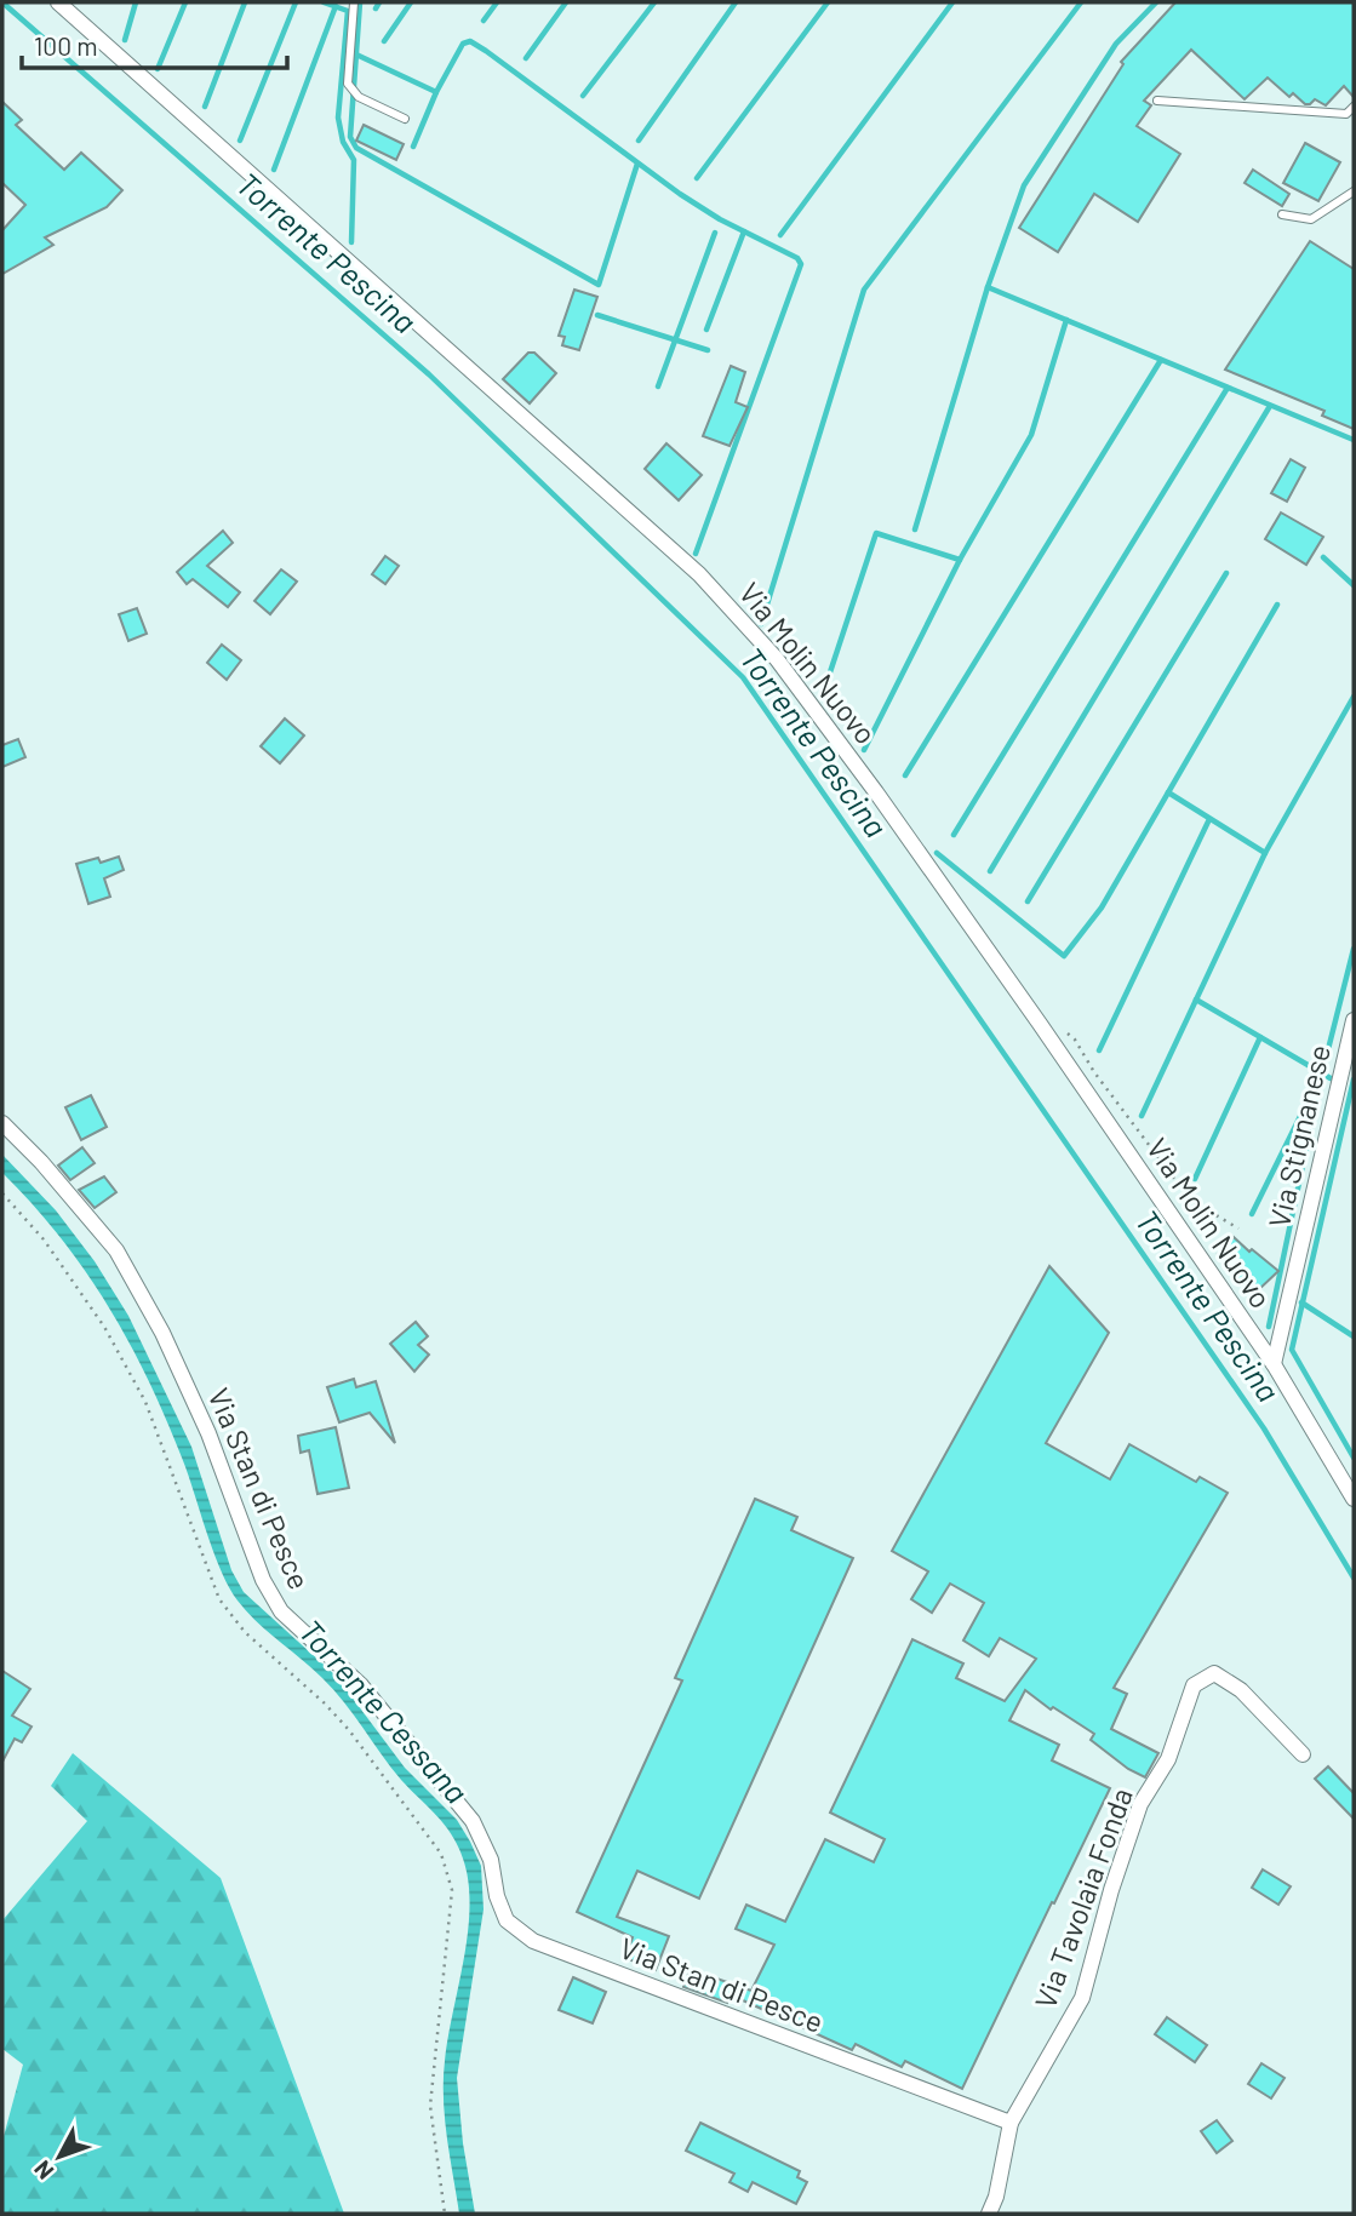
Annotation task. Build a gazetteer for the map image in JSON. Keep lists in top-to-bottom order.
{
  "streets": {
    "street": [
      "Via Molin Nuovo",
      "Via Stignanese",
      "Via Stan di Pesce",
      "Via Tavolaia Fonda"
    ]
  },
  "crossings": [
    ["Via Molin Nuovo", "Via Stignanese"],
    ["Via Stan di Pesce", "Via Tavolaia Fonda"]
  ],
  "water": ["Torrente Pescina", "Torrente Cessana"],
  "scale_bar": "100 m",
  "north": "bottom left"
}
